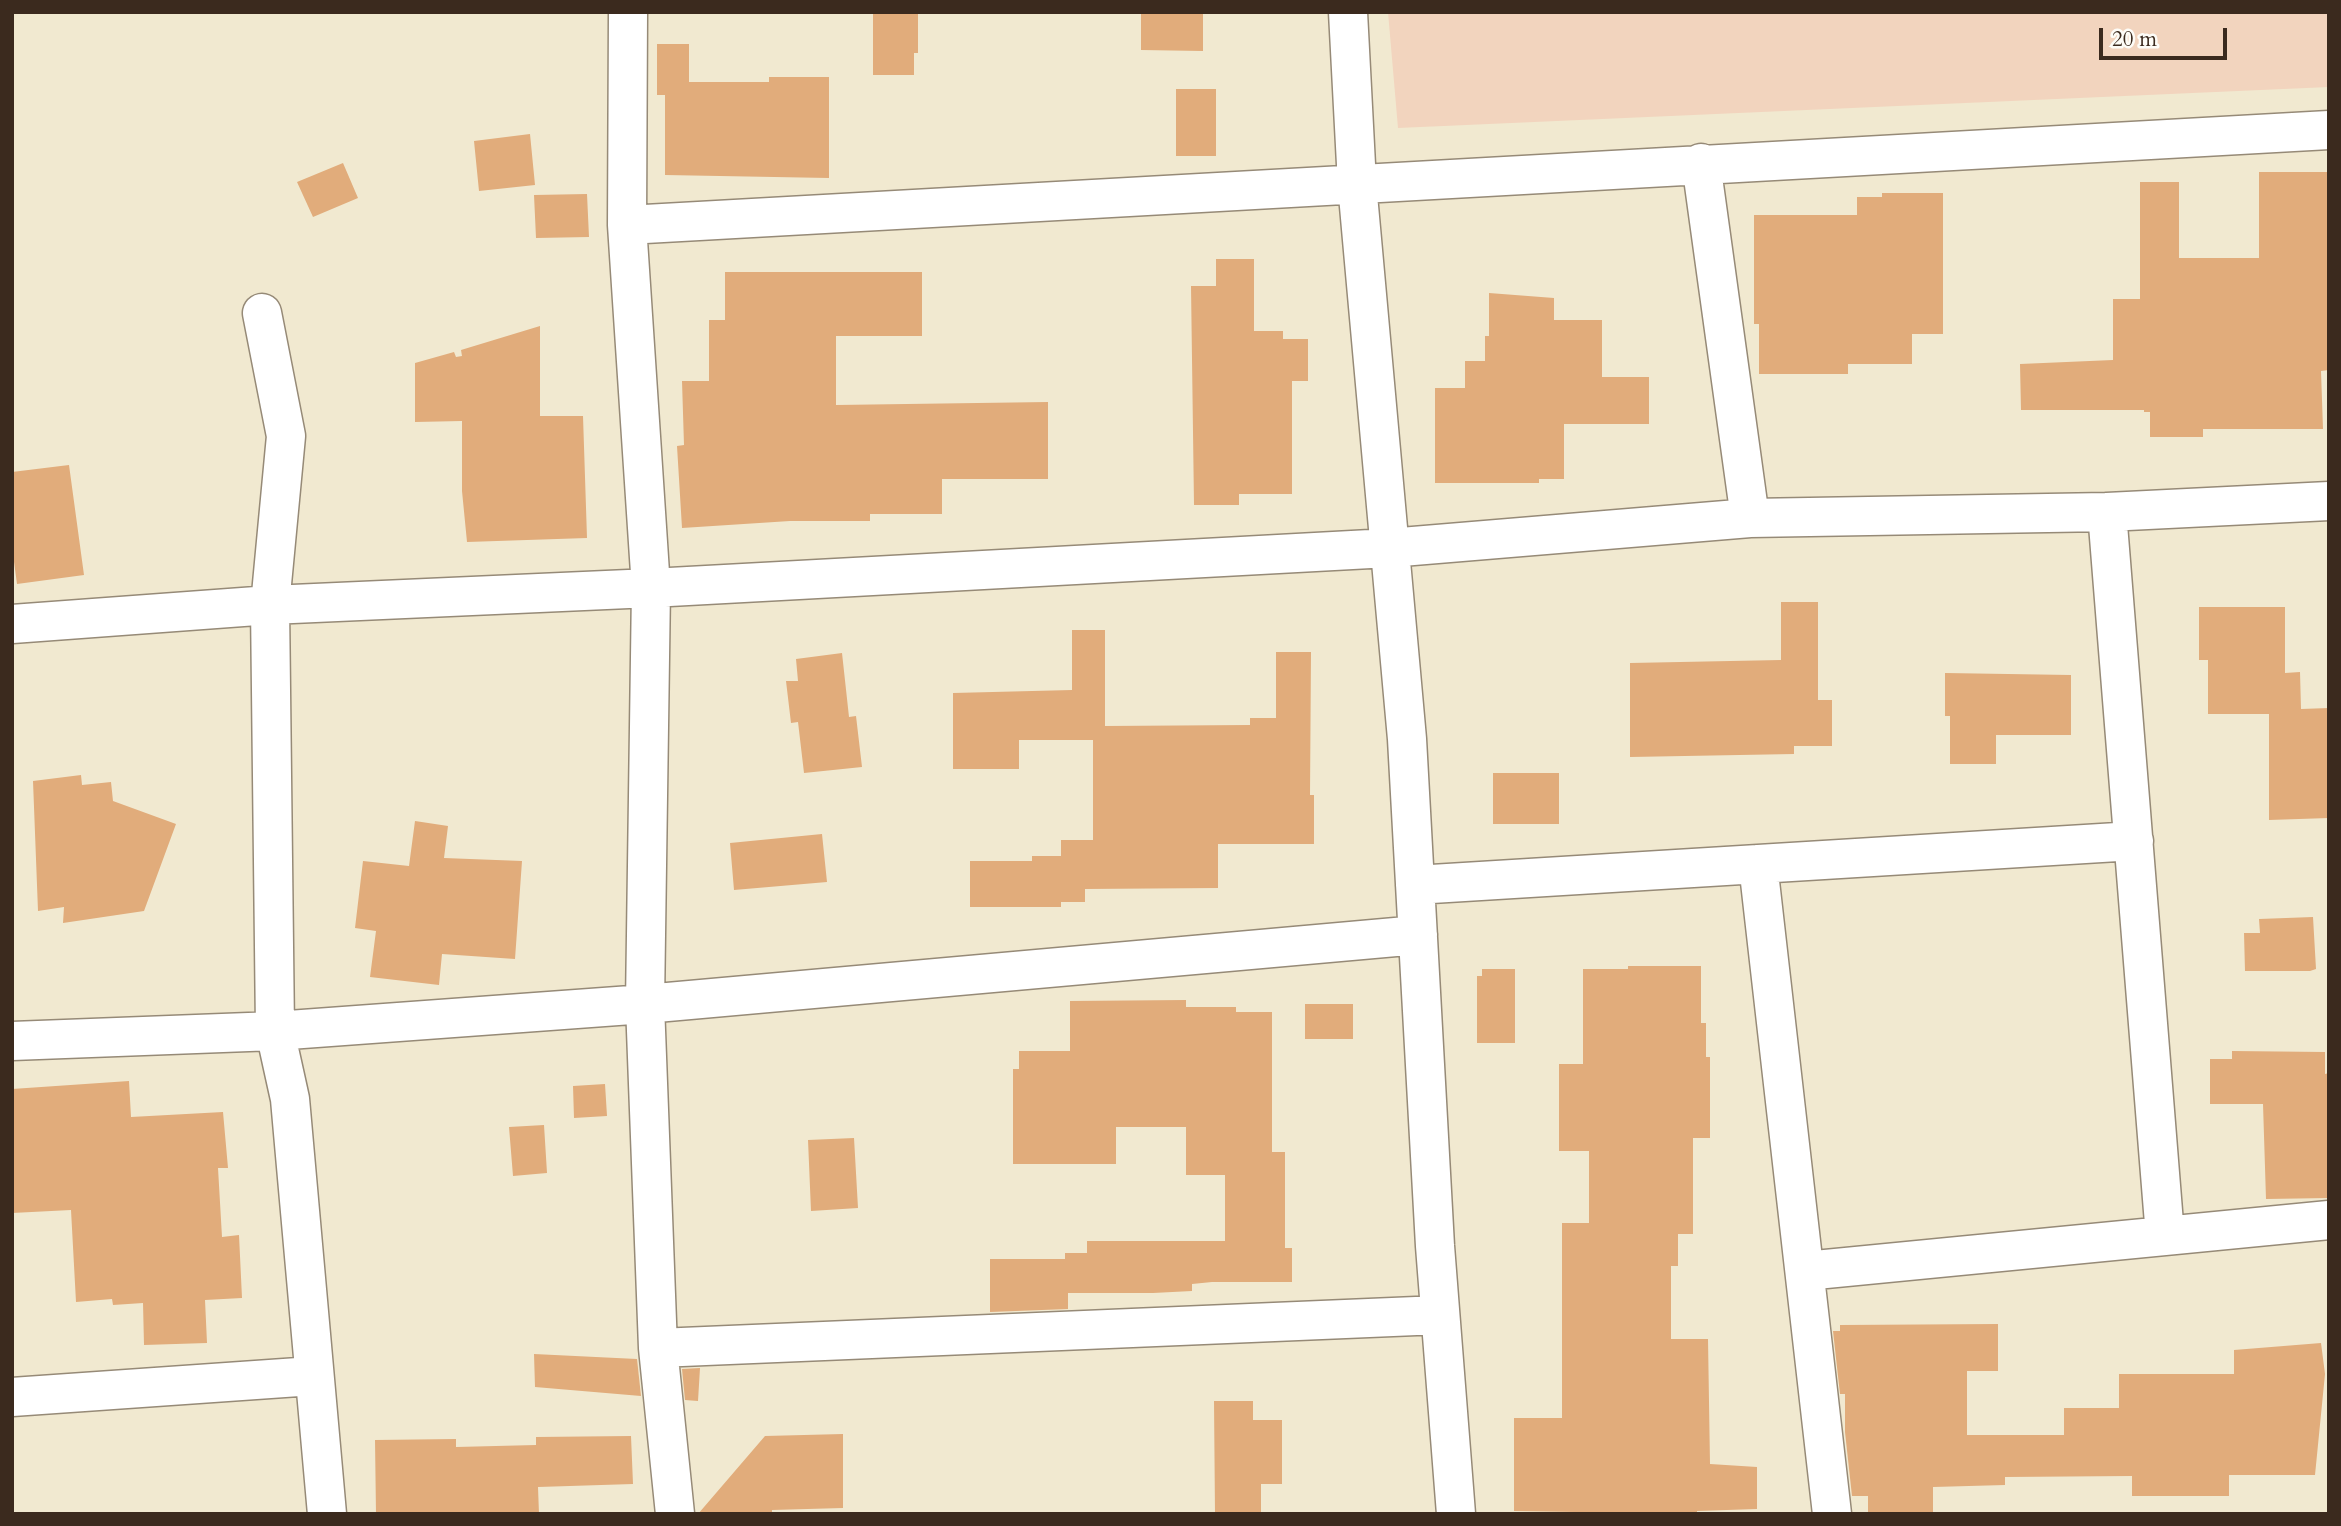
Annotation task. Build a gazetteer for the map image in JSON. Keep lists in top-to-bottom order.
{
  "scale_bar": "20 m"
}
